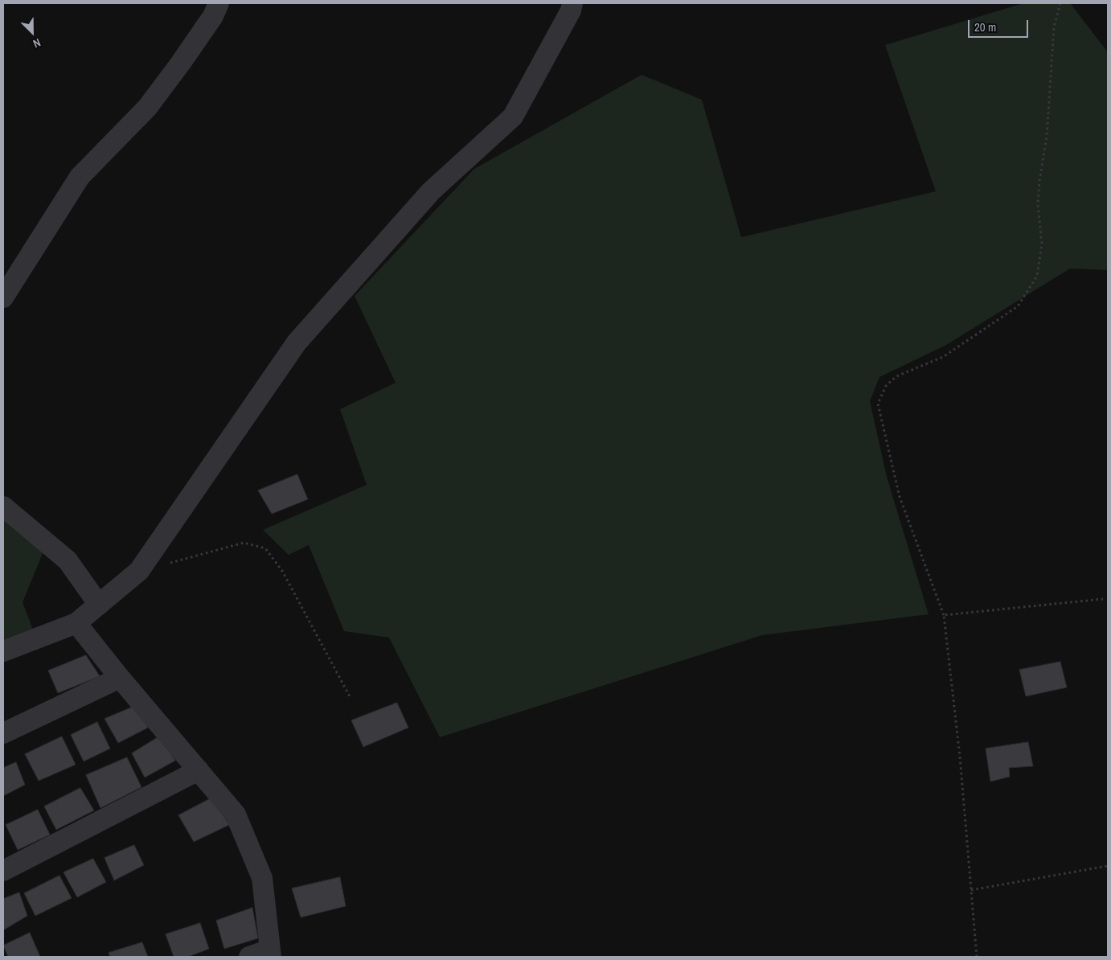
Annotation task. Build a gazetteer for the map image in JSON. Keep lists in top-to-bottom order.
{
  "scale_bar": "20 m",
  "north": "bottom right"
}
